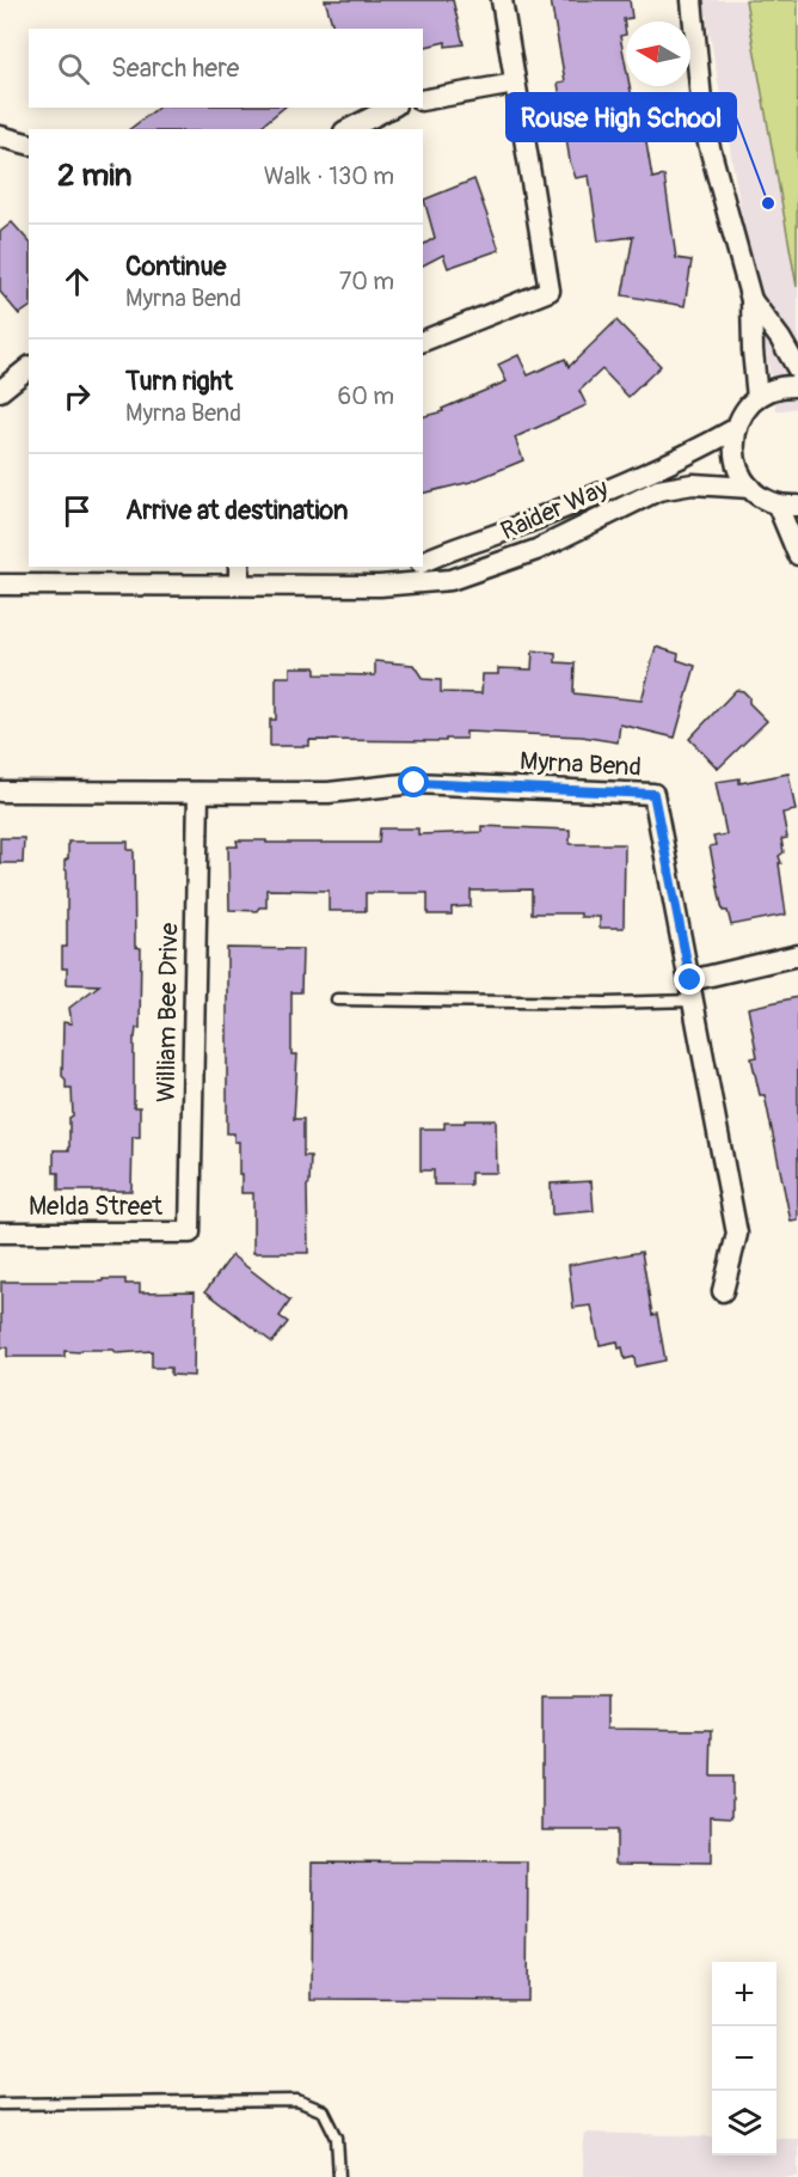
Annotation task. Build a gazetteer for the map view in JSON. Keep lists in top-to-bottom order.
{
  "streets": {
    "street": [
      "Raider Way",
      "Myrna Bend",
      "William Bee Drive",
      "Melda Street"
    ]
  },
  "crossings": [
    ["Myrna Bend", "William Bee Drive"],
    ["William Bee Drive", "Melda Street"]
  ],
  "places": ["Rouse High School"],
  "north": "left",
  "page": {
    "search": "Search here",
    "heading": ["2 min", "Walk · 130 m"],
    "list": [
      ["Continue", "Myrna Bend", "70 m"],
      ["Turn right", "Myrna Bend", "60 m"],
      "Arrive at destination"
    ],
    "map_buttons": ["+", "−"]
  }
}
